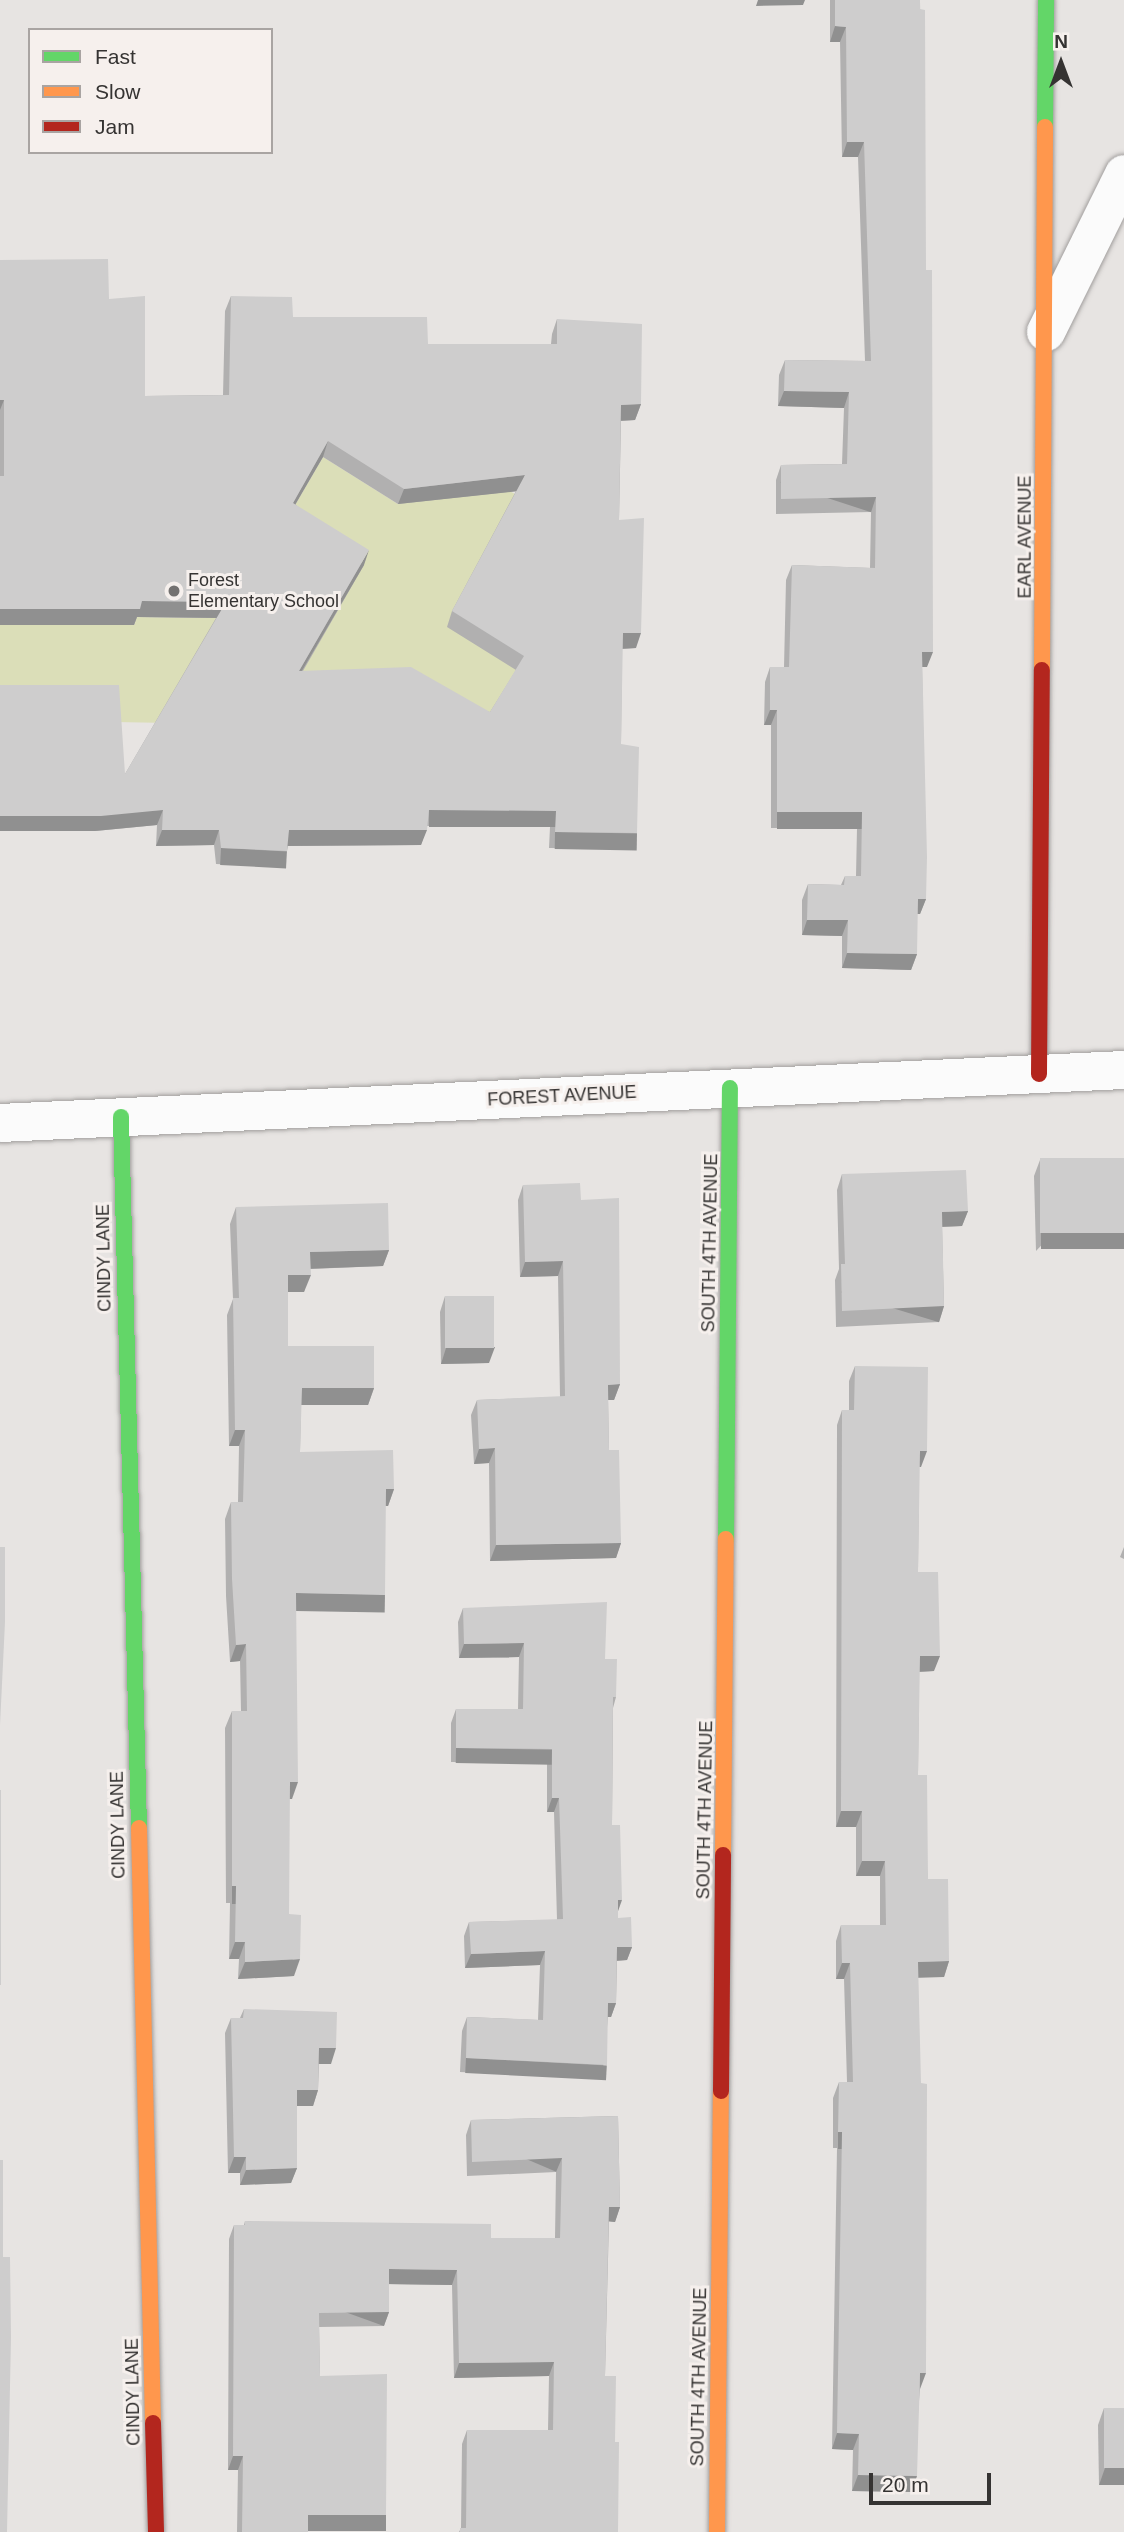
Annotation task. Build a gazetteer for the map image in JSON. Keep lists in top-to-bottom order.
{
  "streets": {
    "street": [
      "EARL AVENUE",
      "FOREST AVENUE",
      "SOUTH 4TH AVENUE",
      "CINDY LANE"
    ]
  },
  "crossings": [
    ["EARL AVENUE", "FOREST AVENUE"],
    ["FOREST AVENUE", "SOUTH 4TH AVENUE"],
    ["FOREST AVENUE", "CINDY LANE"]
  ],
  "places": ["Forest Elementary School"],
  "legend": ["Fast", "Slow", "Jam"],
  "scale_bar": "20 m",
  "north": "top"
}
